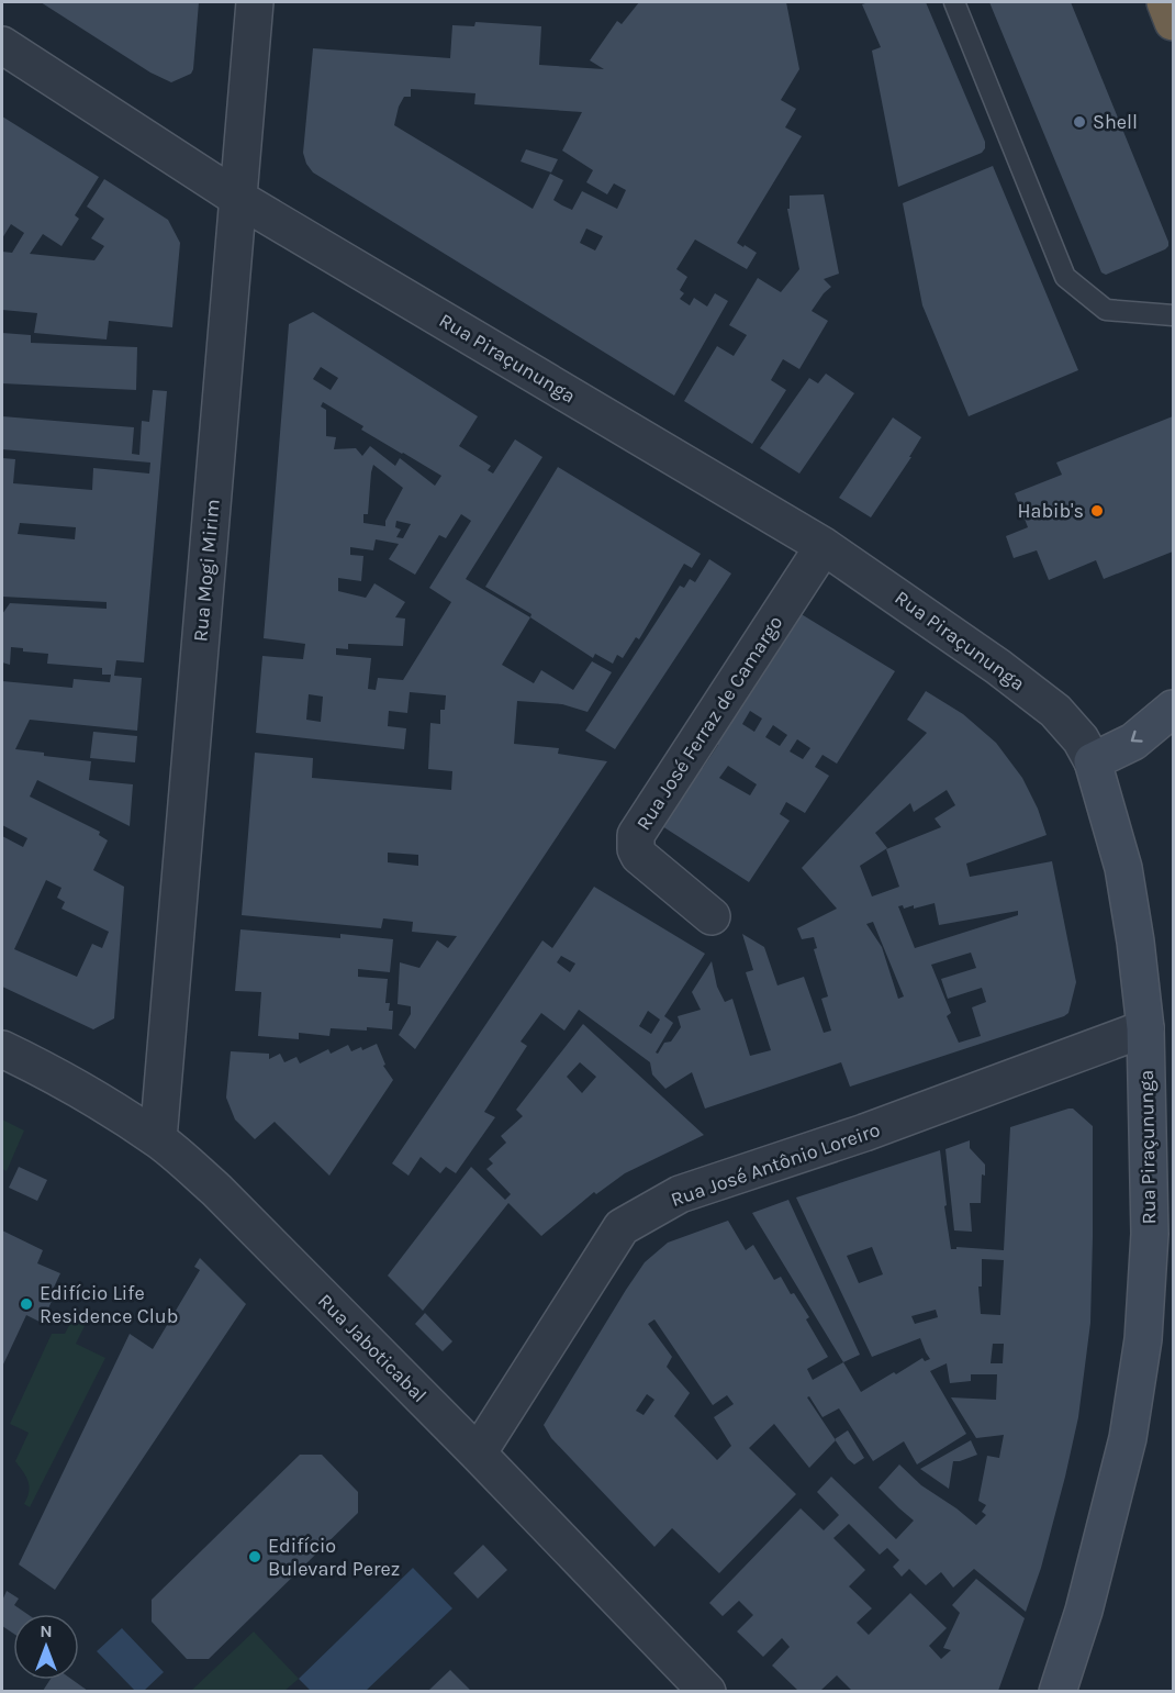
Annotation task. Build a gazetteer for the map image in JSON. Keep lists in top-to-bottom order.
{
  "streets": {
    "main road": ["Rua Piraçununga"],
    "street": [
      "Rua Mogi Mirim",
      "Rua José Ferraz de Camargo",
      "Rua José Antônio Loreiro",
      "Rua Jaboticabal"
    ]
  },
  "crossings": [
    ["Rua Piraçununga", "Rua Mogi Mirim"],
    ["Rua Piraçununga", "Rua José Ferraz de Camargo"],
    ["Rua Piraçununga", "Rua José Antônio Loreiro"],
    ["Rua Mogi Mirim", "Rua Jaboticabal"],
    ["Rua José Antônio Loreiro", "Rua Jaboticabal"]
  ],
  "places": [
    "Shell",
    "Habib's",
    "Edifício Life Residence Club",
    "Edifício Bulevard Perez"
  ],
  "north": "top"
}
